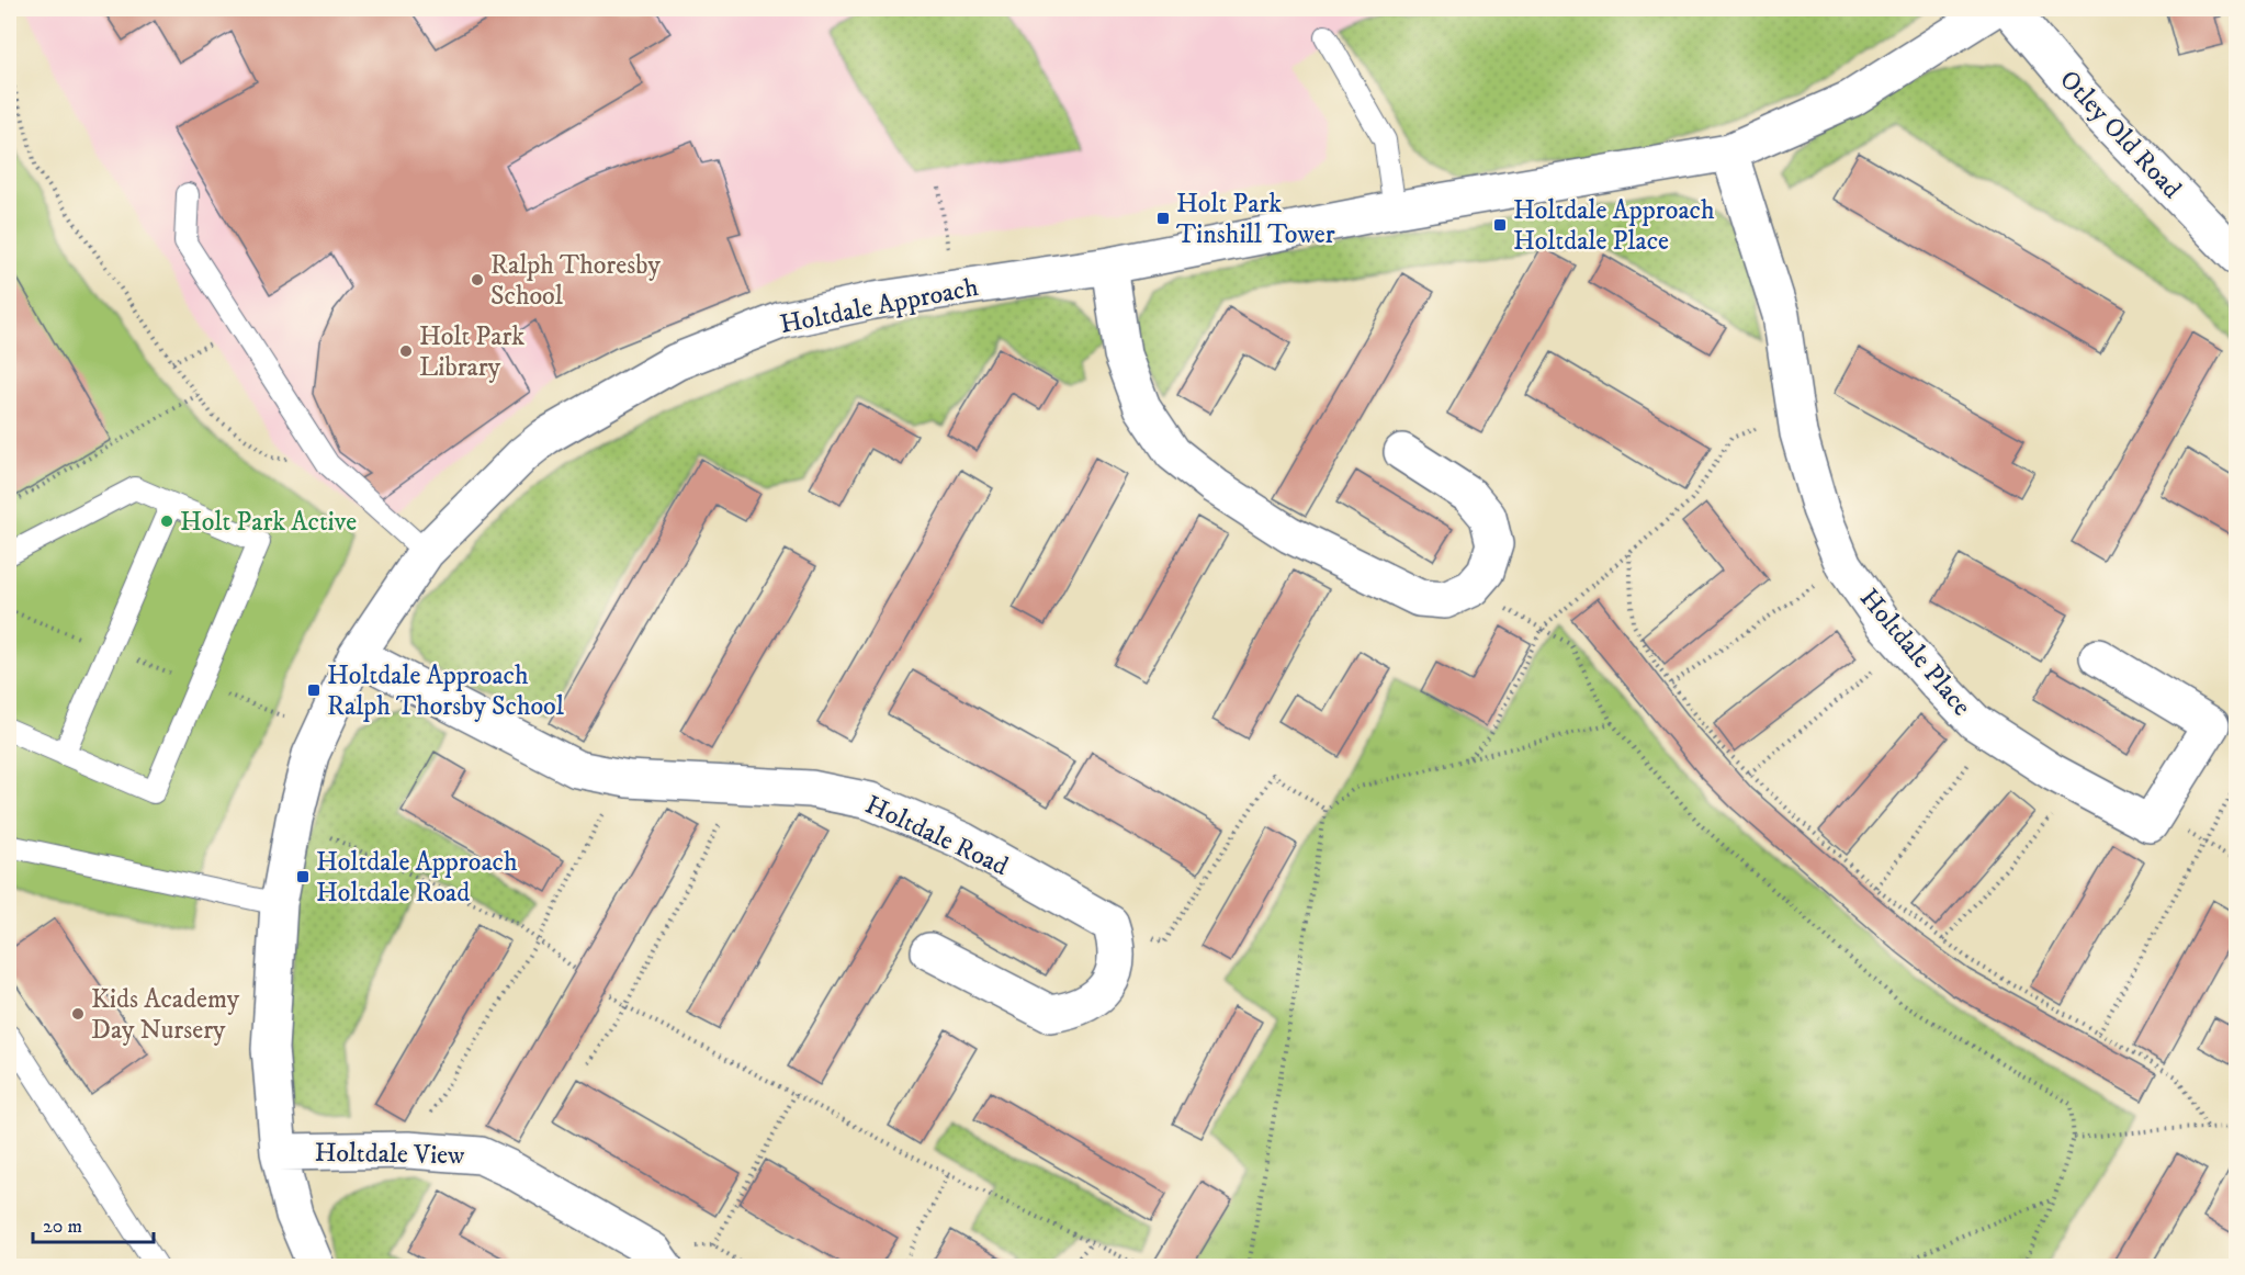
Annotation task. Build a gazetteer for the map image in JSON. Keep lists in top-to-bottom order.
{
  "streets": {
    "street": [
      "Otley Old Road",
      "Holtdale Approach",
      "Holtdale Place",
      "Holtdale Road",
      "Holtdale View"
    ]
  },
  "crossings": [
    ["Holtdale Approach", "Holtdale Place"],
    ["Holtdale Approach", "Holtdale Road"],
    ["Holtdale Approach", "Holtdale View"]
  ],
  "places": {
    "transit": [
      "Holt Park Tinshill Tower",
      "Holtdale Approach Holtdale Place",
      "Holtdale Approach Ralph Thorsby School",
      "Holtdale Approach Holtdale Road"
    ],
    "other": [
      "Ralph Thoresby School",
      "Holt Park Library",
      "Holt Park Active",
      "Kids Academy Day Nursery"
    ]
  },
  "scale_bar": "20 m"
}
